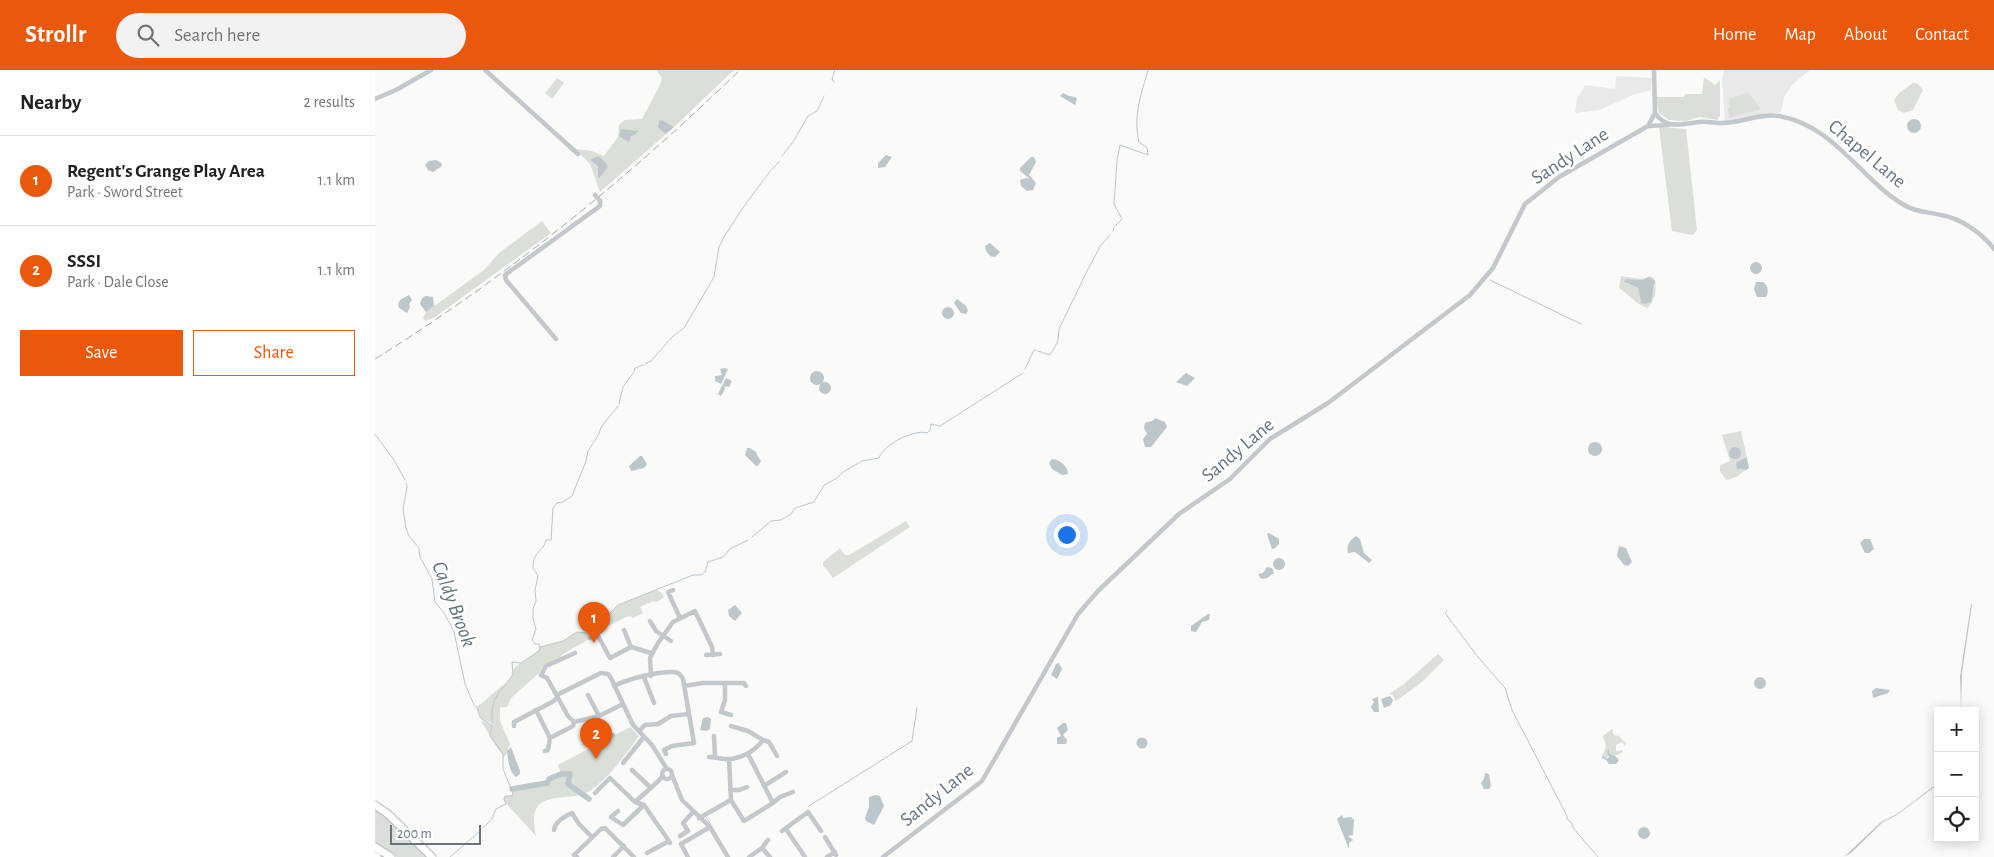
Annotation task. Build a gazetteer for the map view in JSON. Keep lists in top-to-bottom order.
{
  "streets": {
    "street": ["Chapel Lane", "Sandy Lane"]
  },
  "crossings": [
    ["Chapel Lane", "Sandy Lane"]
  ],
  "water": ["Caldy Brook"],
  "scale_bar": "200 m",
  "page": {
    "header": "Strollr",
    "search": "Search here",
    "nav": [
      "Home",
      "Map",
      "About",
      "Contact"
    ],
    "heading": ["Nearby", "2 results"],
    "list": [
      {
        "mark": "1",
        "name": "Regent's Grange Play Area",
        "note": "Park · Sword Street",
        "value": "1.1 km"
      },
      {
        "mark": "2",
        "name": "SSSI",
        "note": "Park · Dale Close",
        "value": "1.1 km"
      }
    ],
    "buttons": ["Save", "Share"],
    "pins": ["1", "2"],
    "map_buttons": ["+", "−"],
    "scale": "200 m"
  }
}
